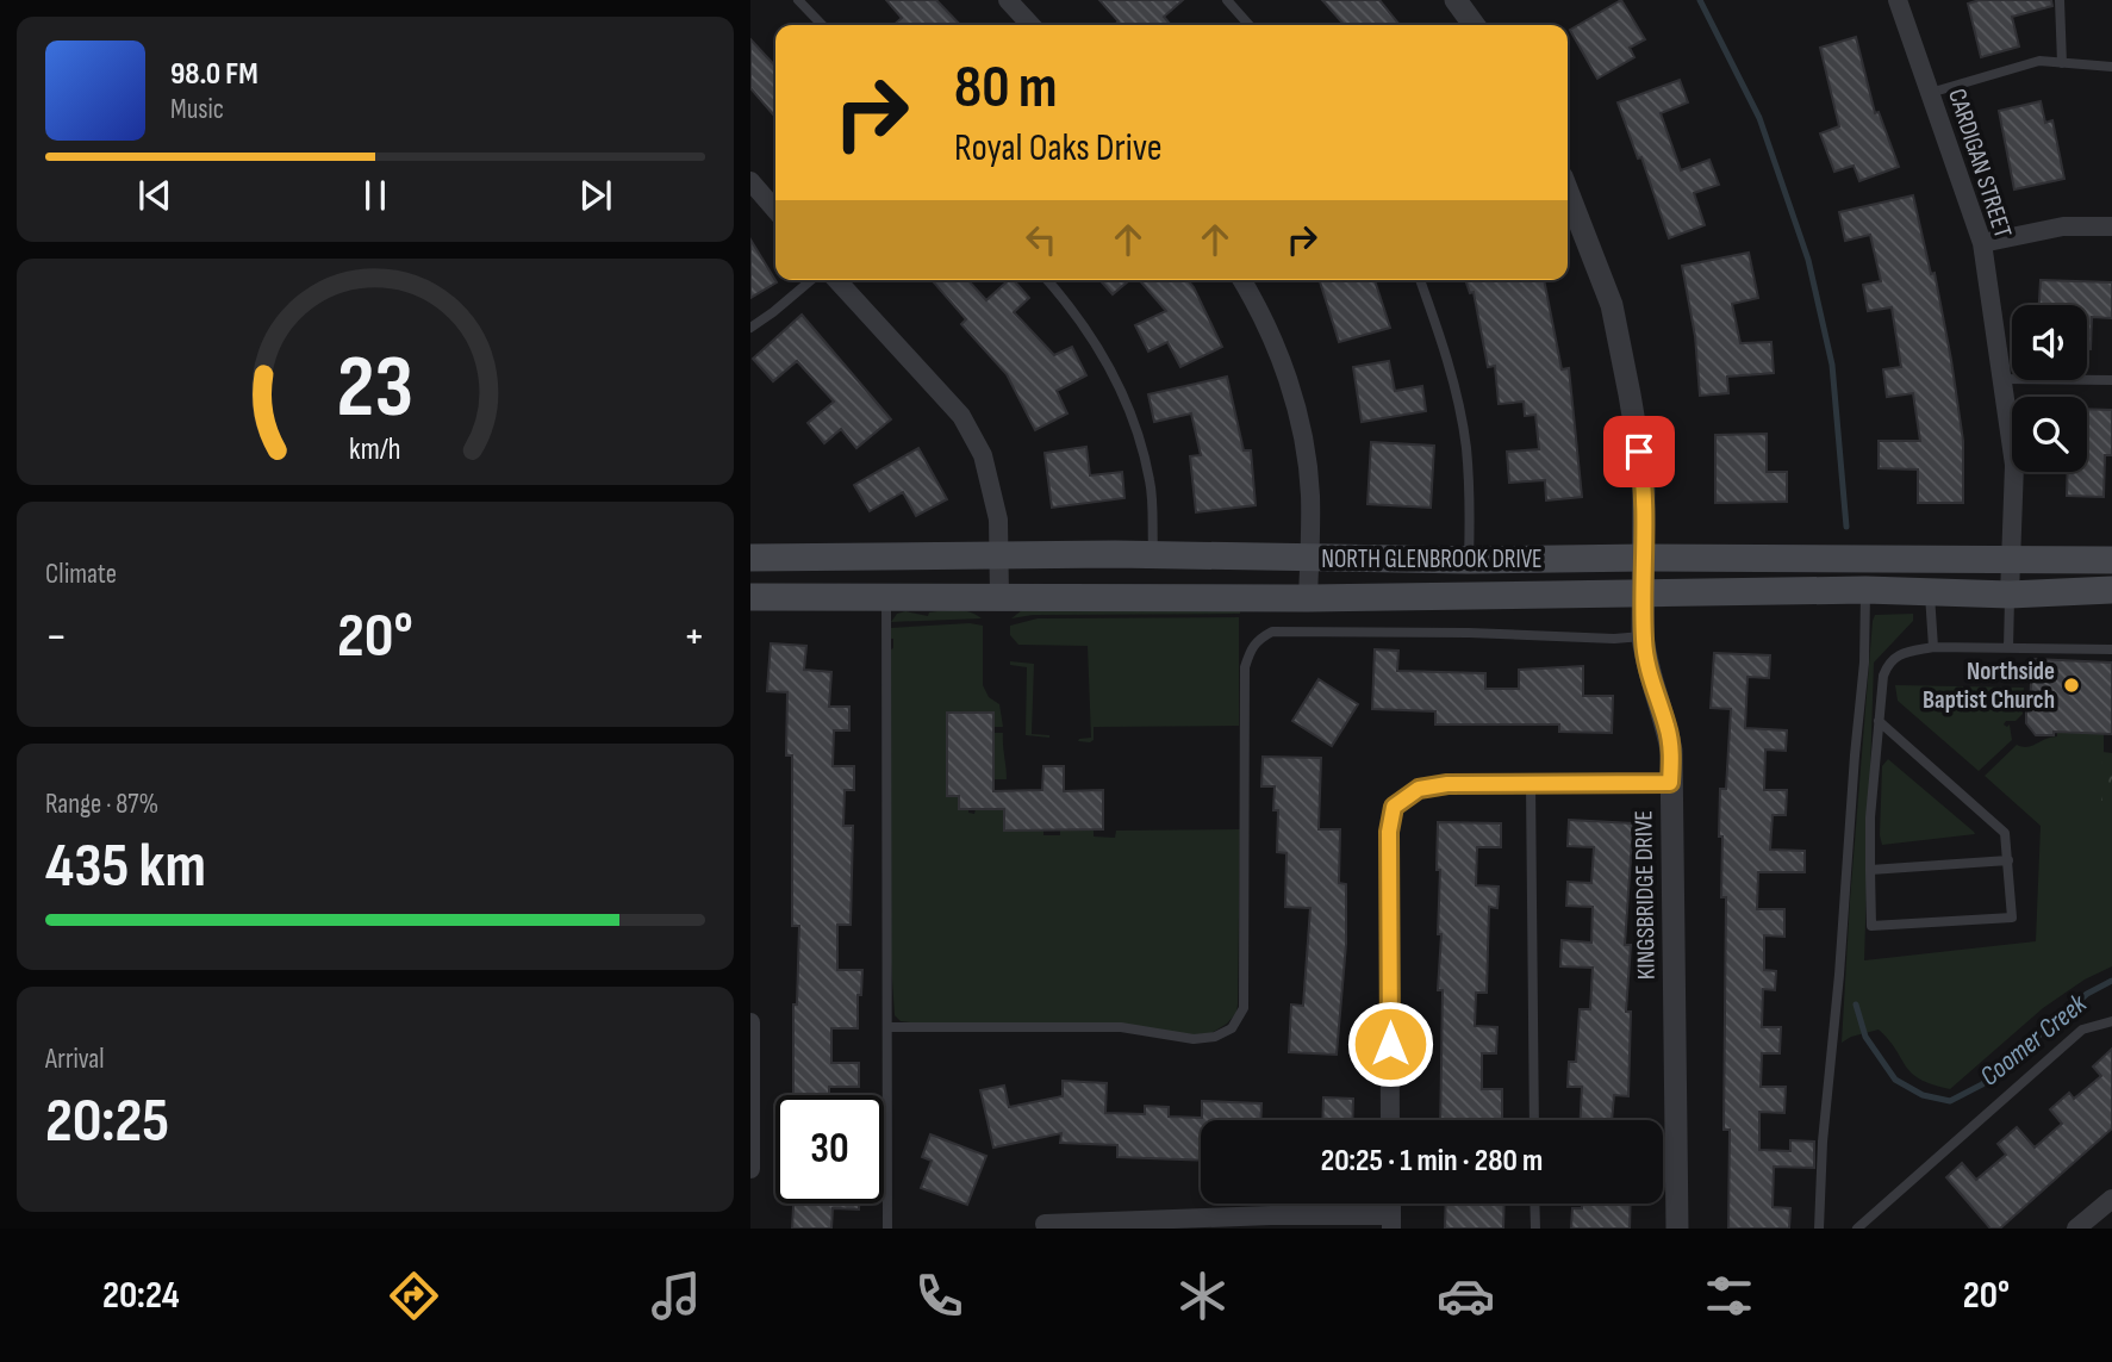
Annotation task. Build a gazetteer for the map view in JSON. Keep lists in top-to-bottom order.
{
  "streets": {
    "main road": ["NORTH GLENBROOK DRIVE"],
    "street": ["CARDIGAN STREET", "KINGSBRIDGE DRIVE"]
  },
  "crossings": [
    ["CARDIGAN STREET", "NORTH GLENBROOK DRIVE"],
    ["NORTH GLENBROOK DRIVE", "KINGSBRIDGE DRIVE"]
  ],
  "water": ["Coomer Creek"],
  "places": ["Northside Baptist Church"],
  "page": {
    "turn": ["80 m", "Royal Oaks Drive"],
    "song": ["98.0 FM", "Music"],
    "tile": [
      "Climate",
      ["Range · 87%", "435 km"],
      ["Arrival", "20:25"]
    ],
    "heat": ["−", "20°", "+"],
    "limit": "30",
    "trip": "20:25 · 1 min · 280 m",
    "tabs": ["20:24", "20°"],
    "gauge": ["23", "km/h"]
  }
}
